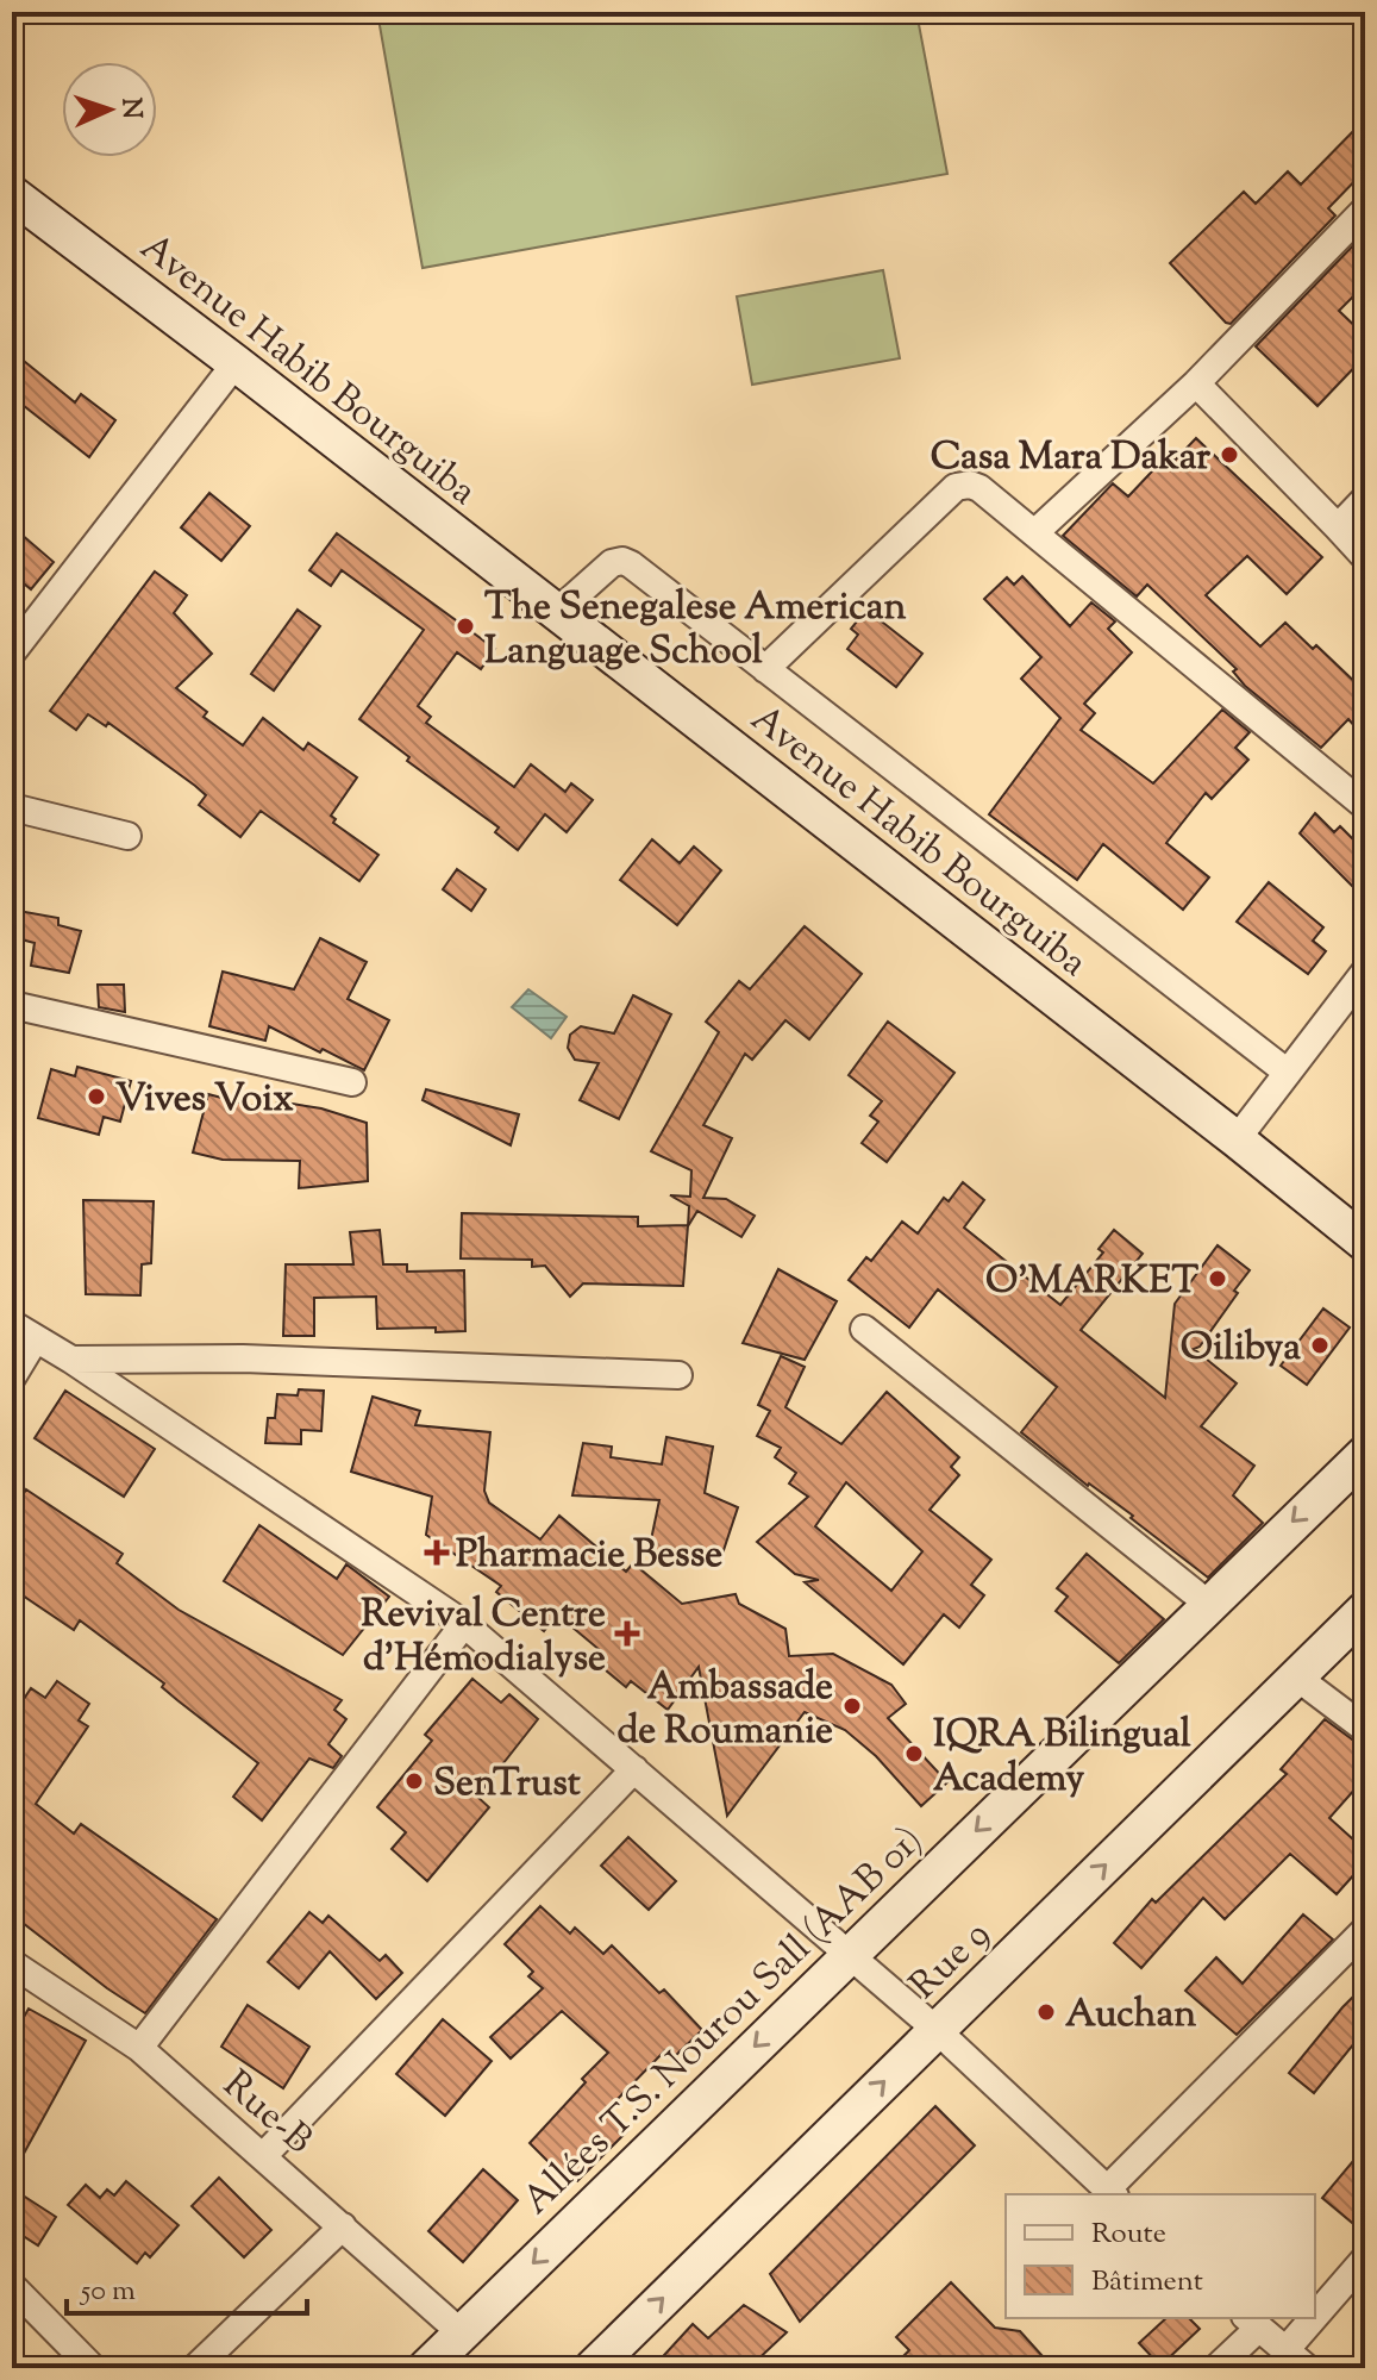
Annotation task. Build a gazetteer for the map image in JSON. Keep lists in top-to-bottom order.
{
  "streets": {
    "street": [
      "Avenue Habib Bourguiba",
      "Rue 9",
      "Allées T.S. Nourou Sall (AAB 01)",
      "Rue-B"
    ]
  },
  "crossings": [
    ["Allées T.S. Nourou Sall (AAB 01)", "Rue-B"]
  ],
  "places": {
    "other": [
      "Casa Mara Dakar",
      "The Senegalese American Language School",
      "Vives Voix",
      "O'MARKET",
      "Oilibya",
      "Ambassade de Roumanie",
      "IQRA Bilingual Academy",
      "SenTrust",
      "Auchan"
    ],
    "health": ["Pharmacie Besse", "Revival Centre d'Hémodialyse"]
  },
  "legend": ["Route", "Bâtiment"],
  "scale_bar": "50 m",
  "north": "right"
}
